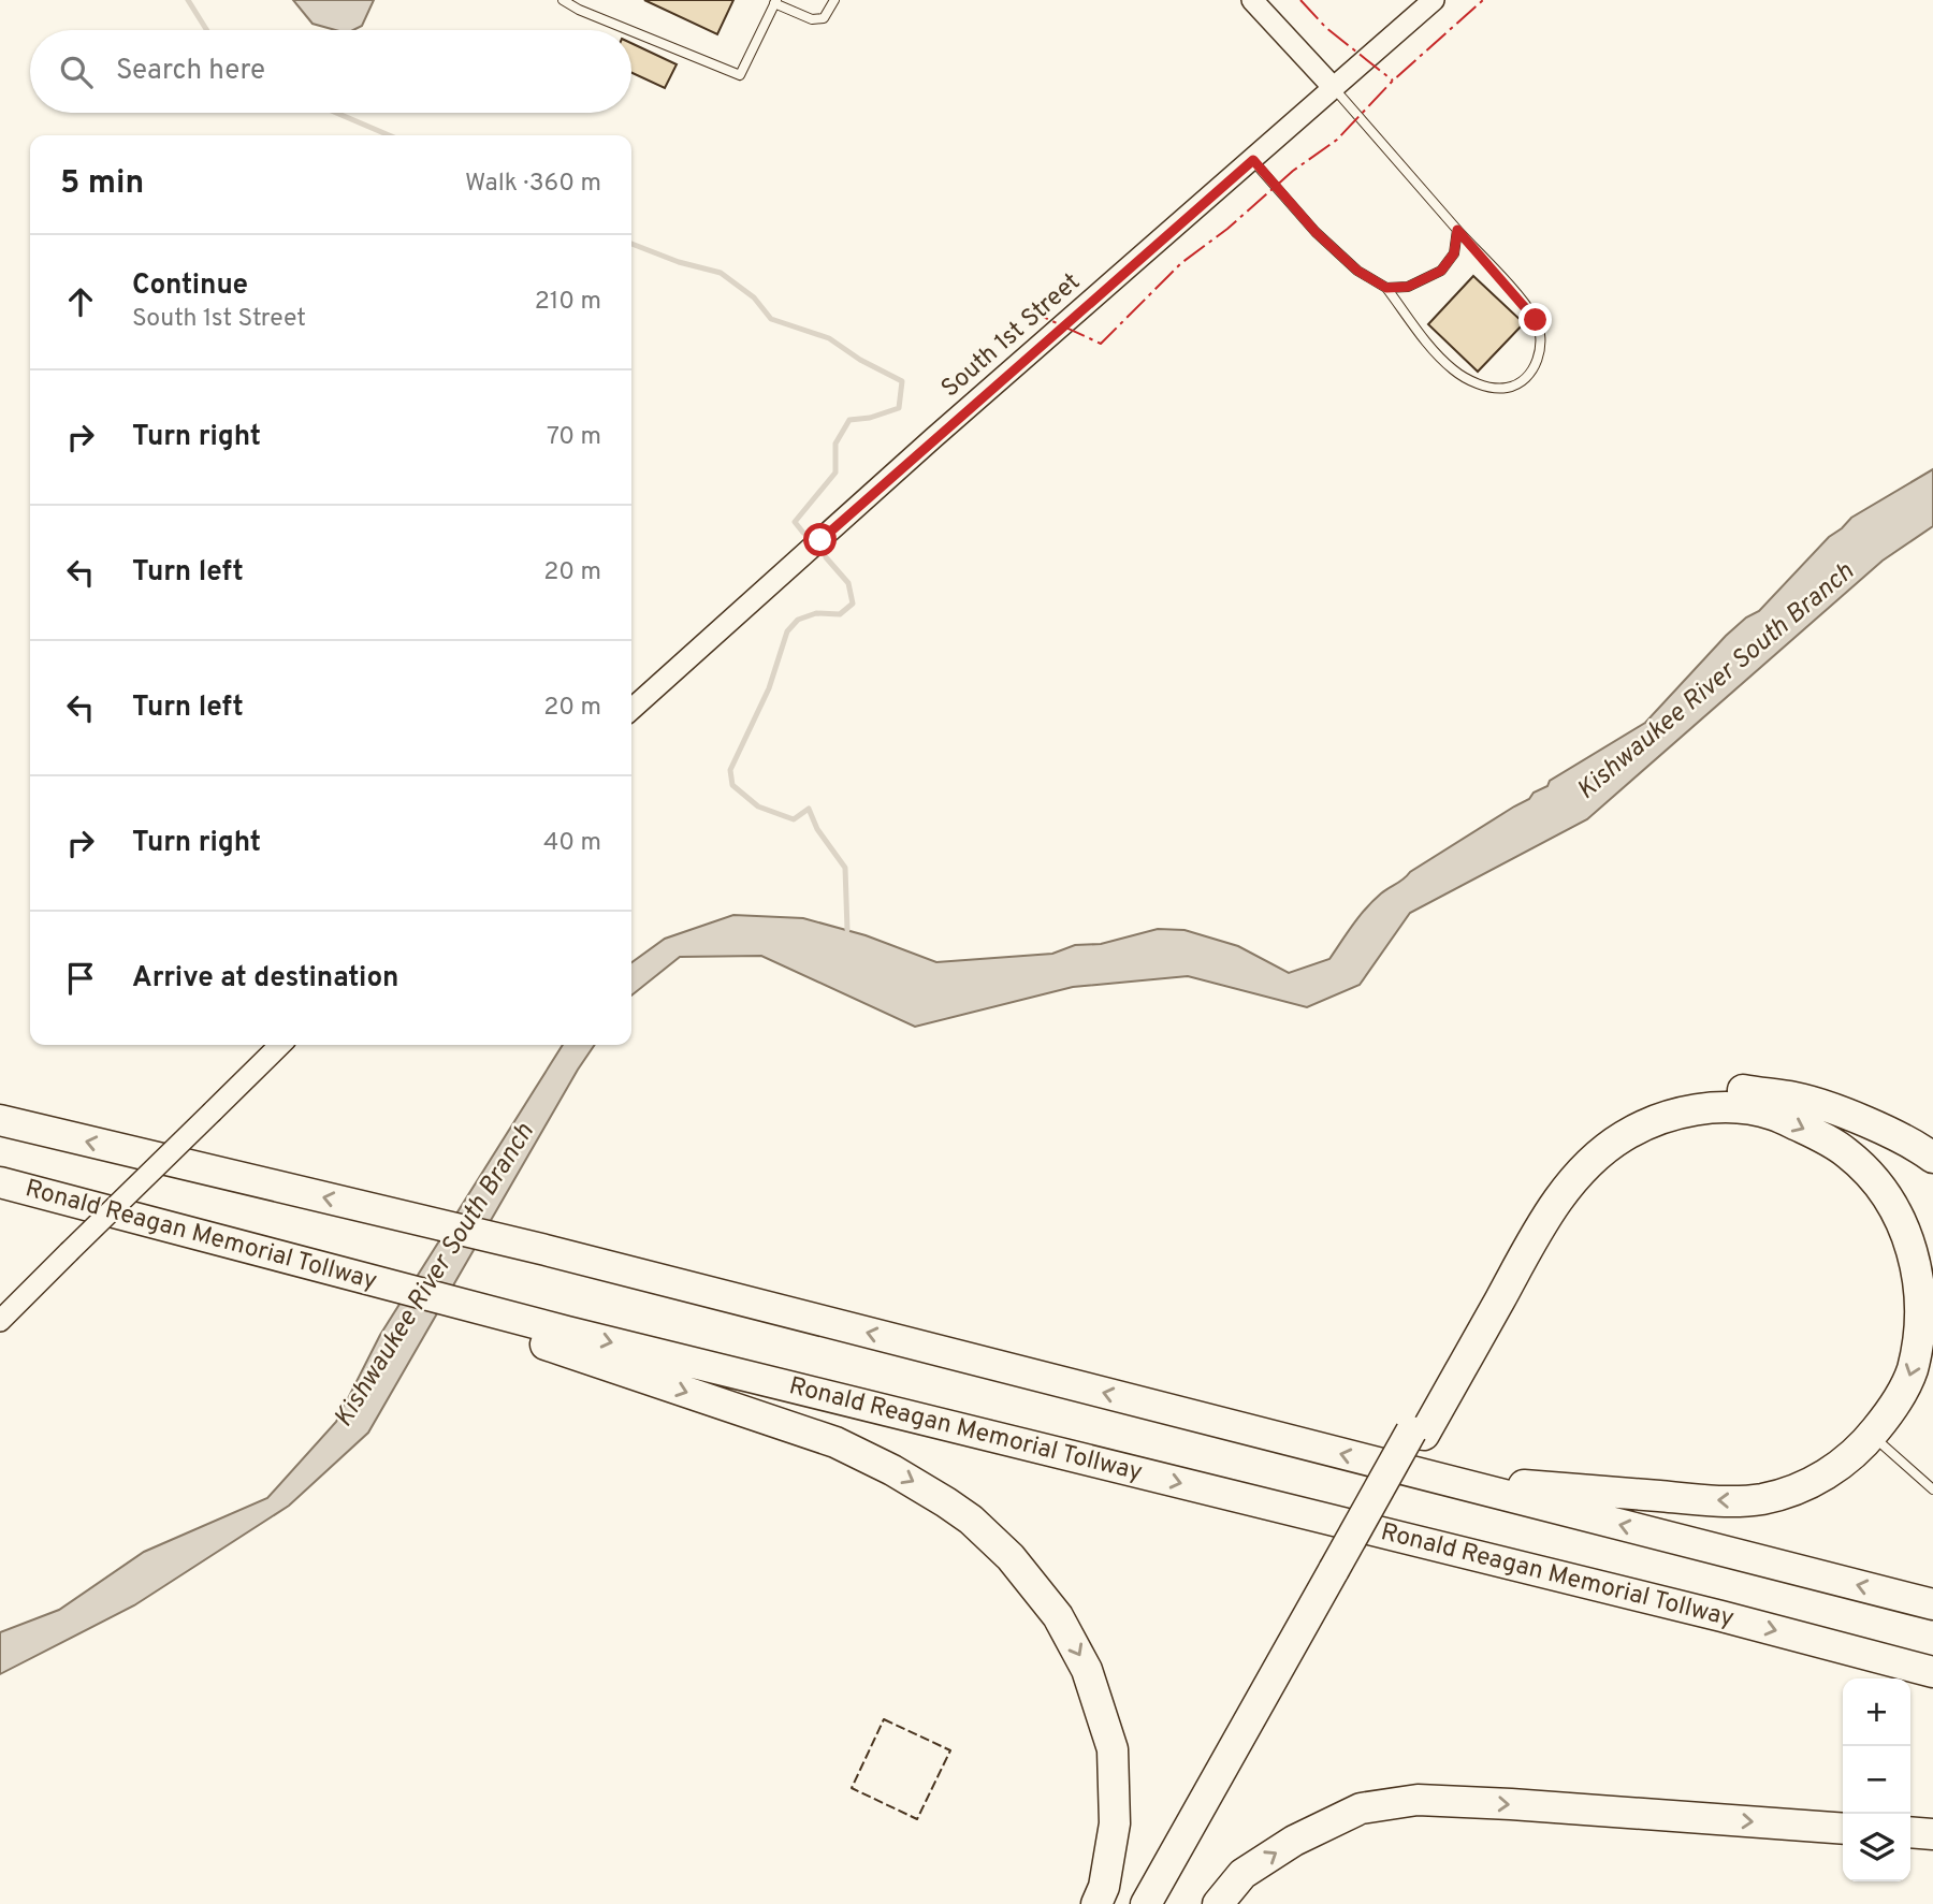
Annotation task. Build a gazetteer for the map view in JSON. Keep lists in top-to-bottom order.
{
  "streets": {
    "highway": ["Ronald Reagan Memorial Tollway"],
    "street": ["South 1st Street"]
  },
  "water": ["Kishwaukee River South Branch"],
  "page": {
    "search": "Search here",
    "heading": ["5 min", "Walk · 360 m"],
    "list": [
      ["Continue", "South 1st Street", "210 m"],
      ["Turn right", "70 m"],
      ["Turn left", "20 m"],
      ["Turn left", "20 m"],
      ["Turn right", "40 m"],
      "Arrive at destination"
    ],
    "map_buttons": ["+", "−"]
  }
}
